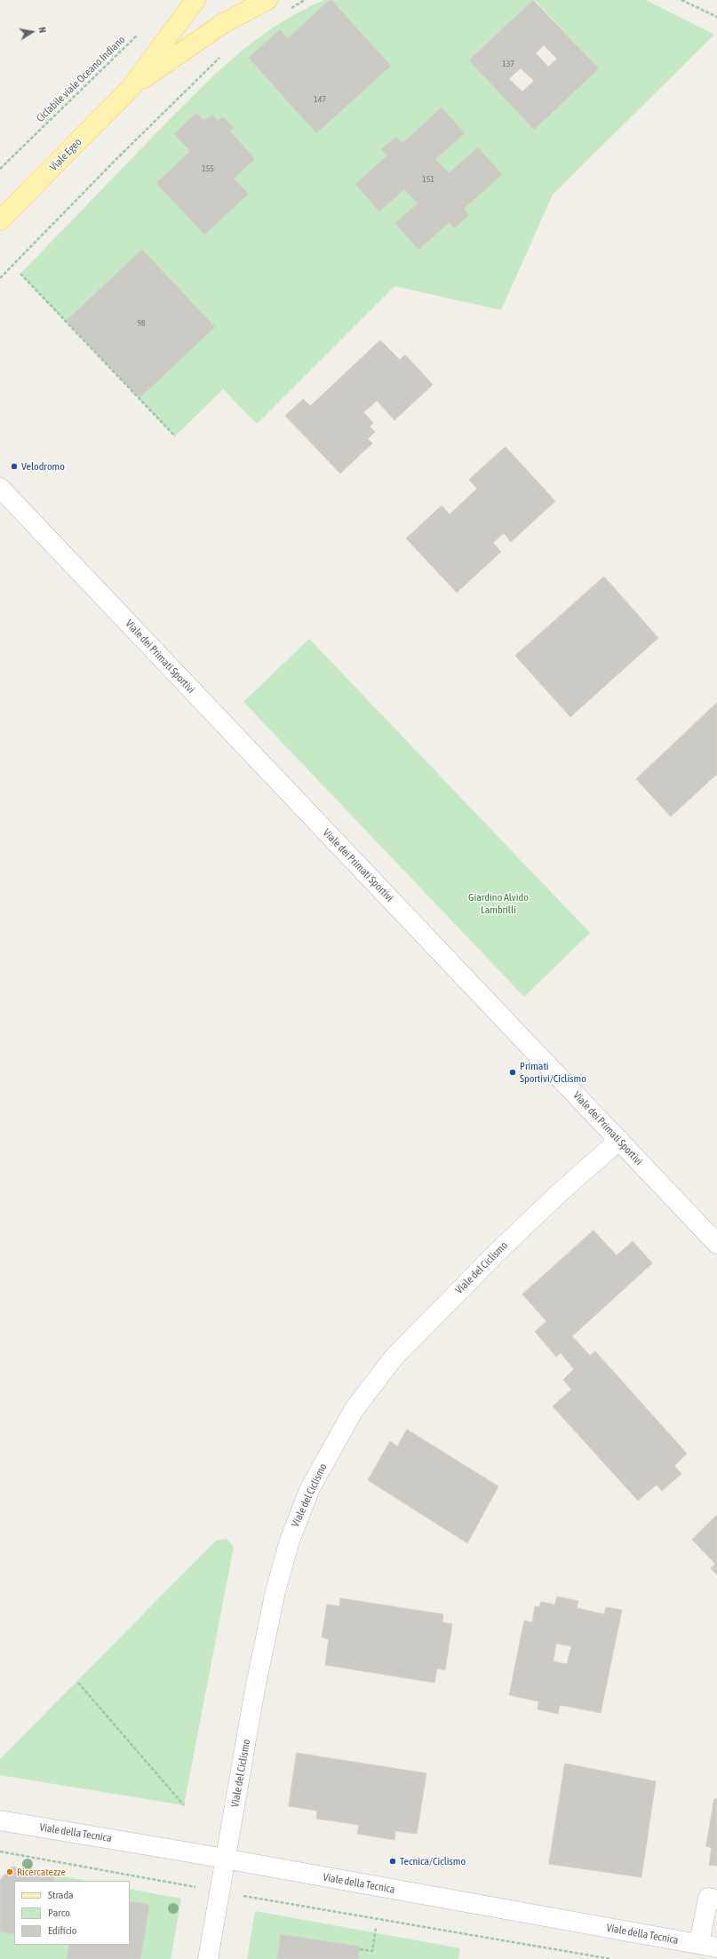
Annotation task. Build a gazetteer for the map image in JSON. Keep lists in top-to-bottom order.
{
  "streets": {
    "main road": ["Viale Egeo"],
    "street": ["Viale dei Primati Sportivi", "Viale del Ciclismo", "Viale della Tecnica"],
    "path": ["Ciclabile viale Oceano Indiano"]
  },
  "crossings": [
    ["Viale dei Primati Sportivi", "Viale del Ciclismo"],
    ["Viale del Ciclismo", "Viale della Tecnica"]
  ],
  "parks": ["Giardino Alvido Lambrilli"],
  "places": [
    "Velodromo",
    "Primati Sportivi/Ciclismo",
    "Tecnica/Ciclismo",
    "Ricercatezze"
  ],
  "house_numbers": [
    "137",
    "147",
    "155",
    "151",
    "98"
  ],
  "legend": ["Strada", "Parco", "Edificio"],
  "north": "right"
}
